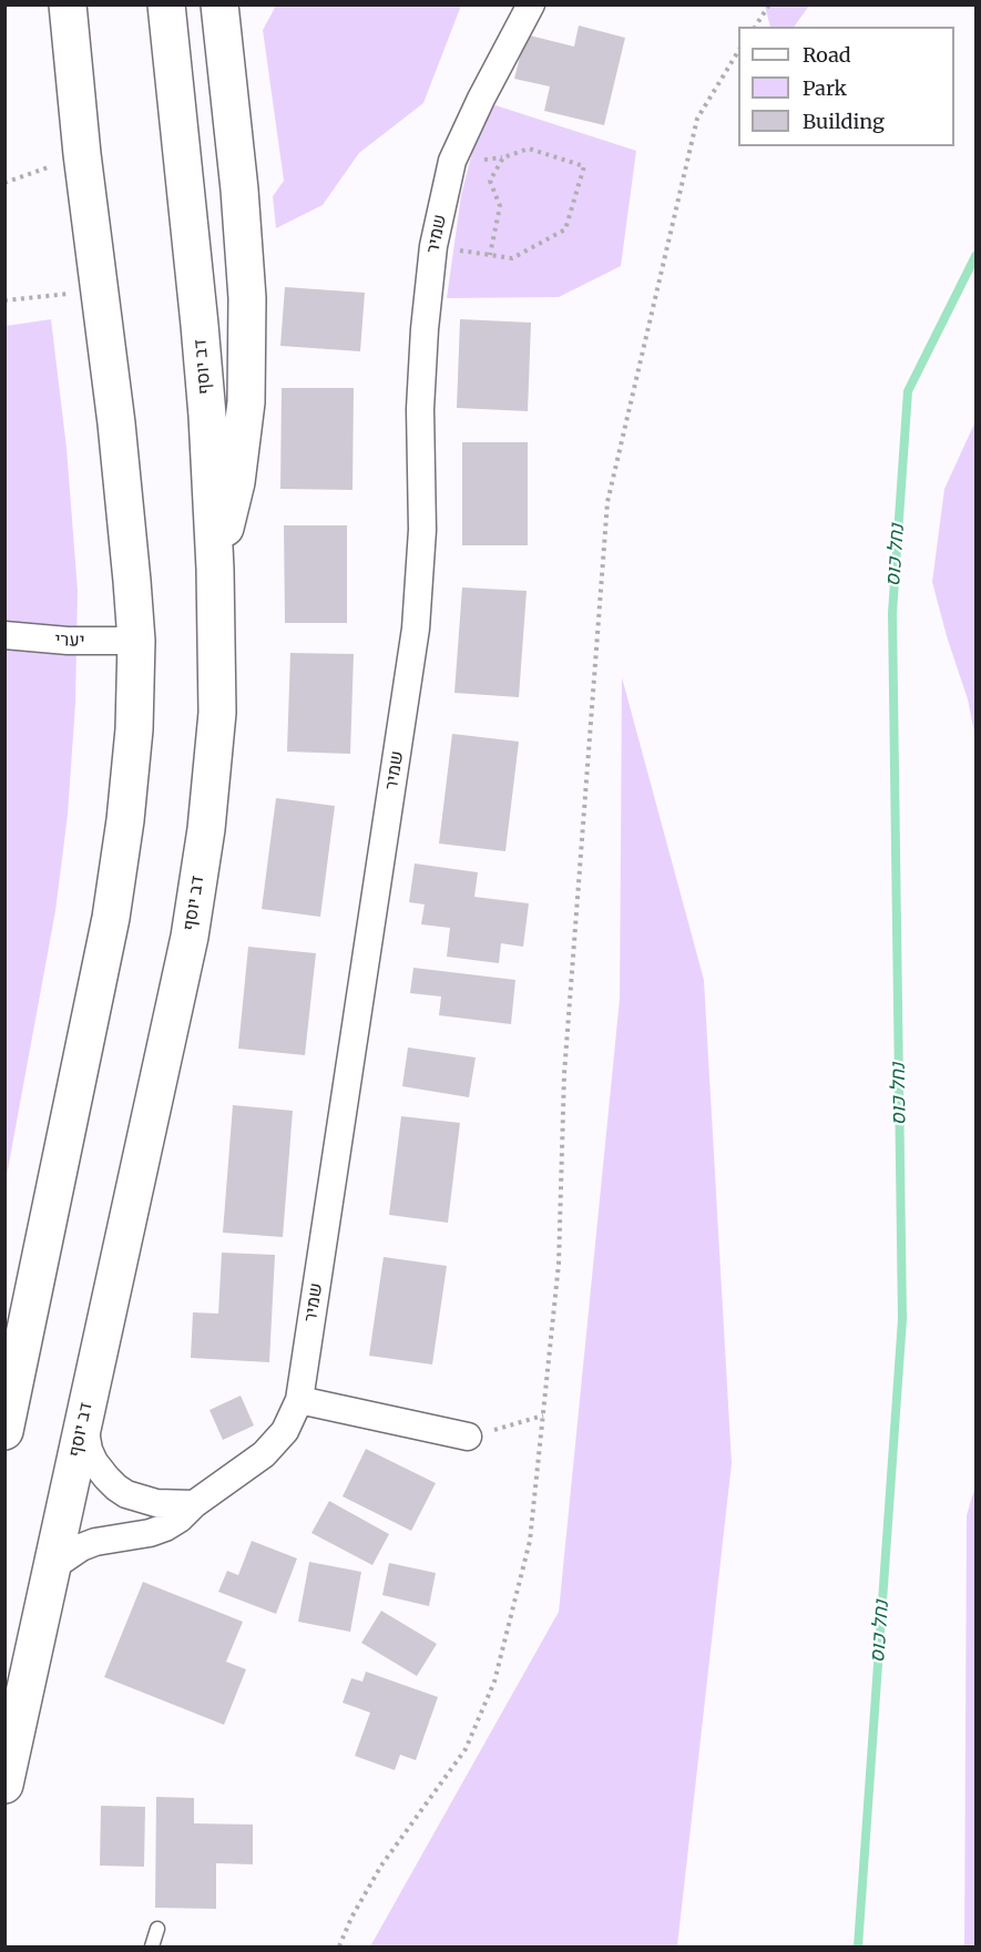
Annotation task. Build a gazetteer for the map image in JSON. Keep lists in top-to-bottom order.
{
  "streets": {
    "main road": ["דב יוסף"],
    "street": ["שמיר", "יערי"]
  },
  "crossings": [
    ["שמיר", "דב יוסף"]
  ],
  "water": ["נחל כוס"],
  "legend": ["Road", "Park", "Building"]
}
